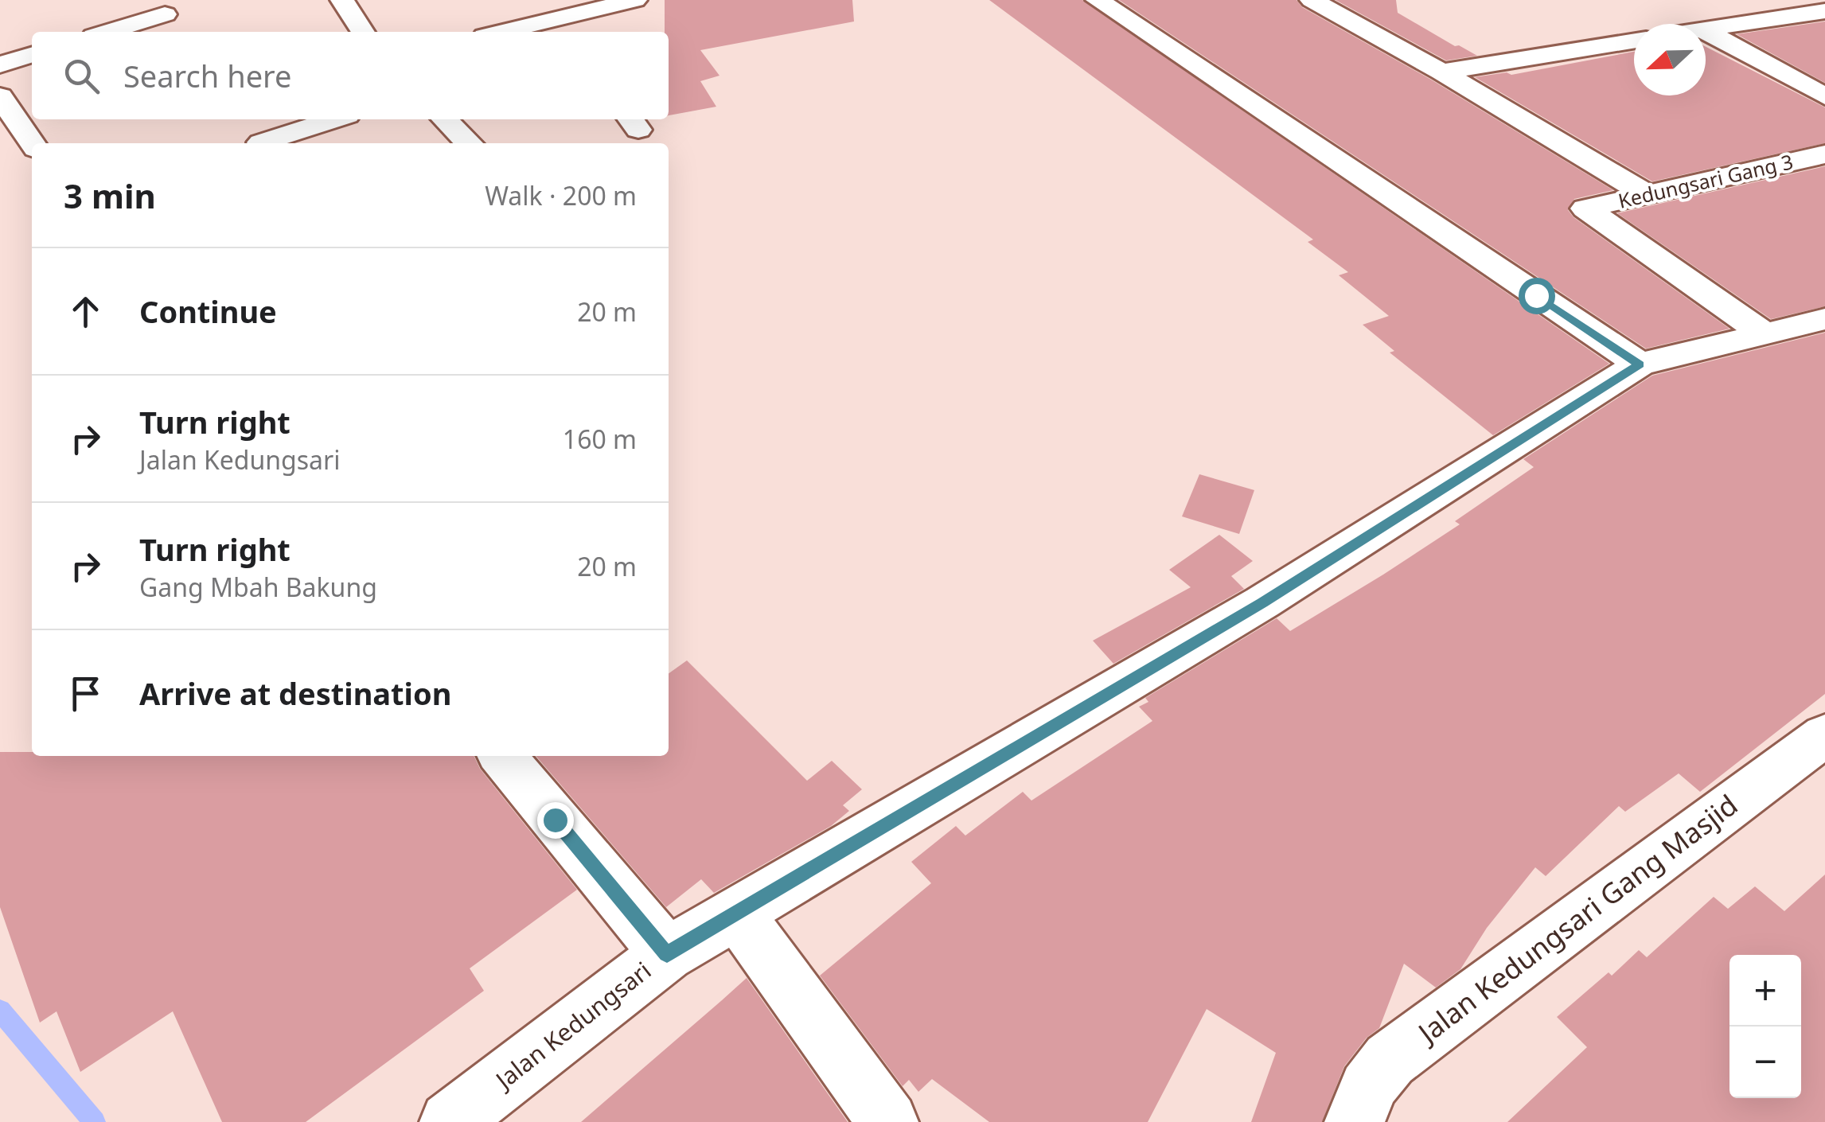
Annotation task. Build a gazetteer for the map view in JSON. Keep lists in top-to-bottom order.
{
  "streets": {
    "street": ["Kedungsari Gang 3", "Jalan Kedungsari Gang Masjid", "Jalan Kedungsari"]
  },
  "crossings": [
    ["Kedungsari Gang 3", "Jalan Kedungsari"]
  ],
  "north": "left",
  "page": {
    "search": "Search here",
    "heading": ["3 min", "Walk · 200 m"],
    "list": [
      ["Continue", "20 m"],
      ["Turn right", "Jalan Kedungsari", "160 m"],
      ["Turn right", "Gang Mbah Bakung", "20 m"],
      "Arrive at destination"
    ],
    "map_buttons": ["+", "−"]
  }
}
